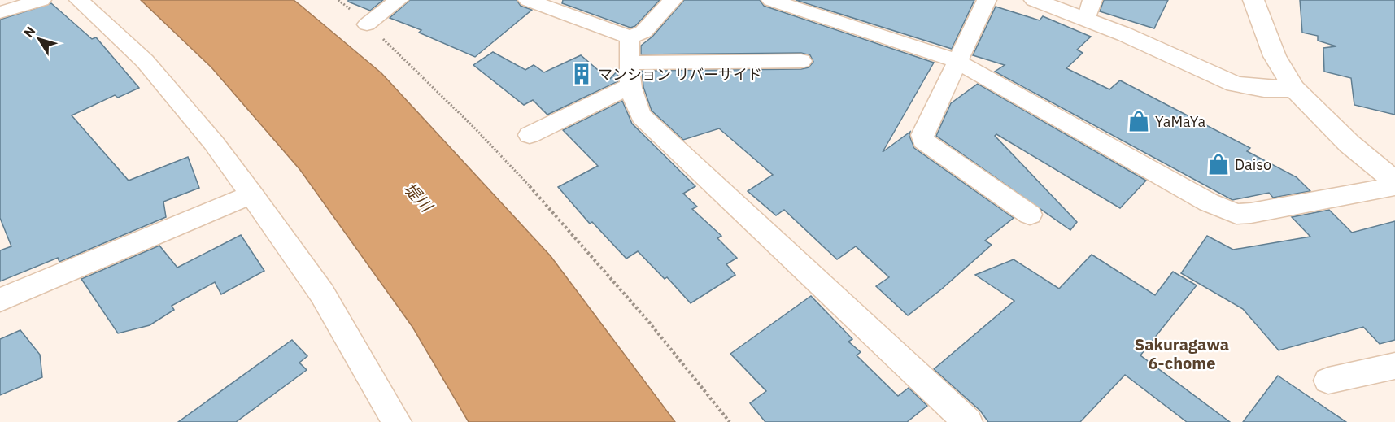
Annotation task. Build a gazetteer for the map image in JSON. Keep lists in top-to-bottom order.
{
  "districts": ["Sakuragawa 6-chome"],
  "water": ["堤川"],
  "places": {
    "building": ["マンション リバーサイド"],
    "shop": ["YaMaYa", "Daiso"]
  },
  "north": "top left"
}
